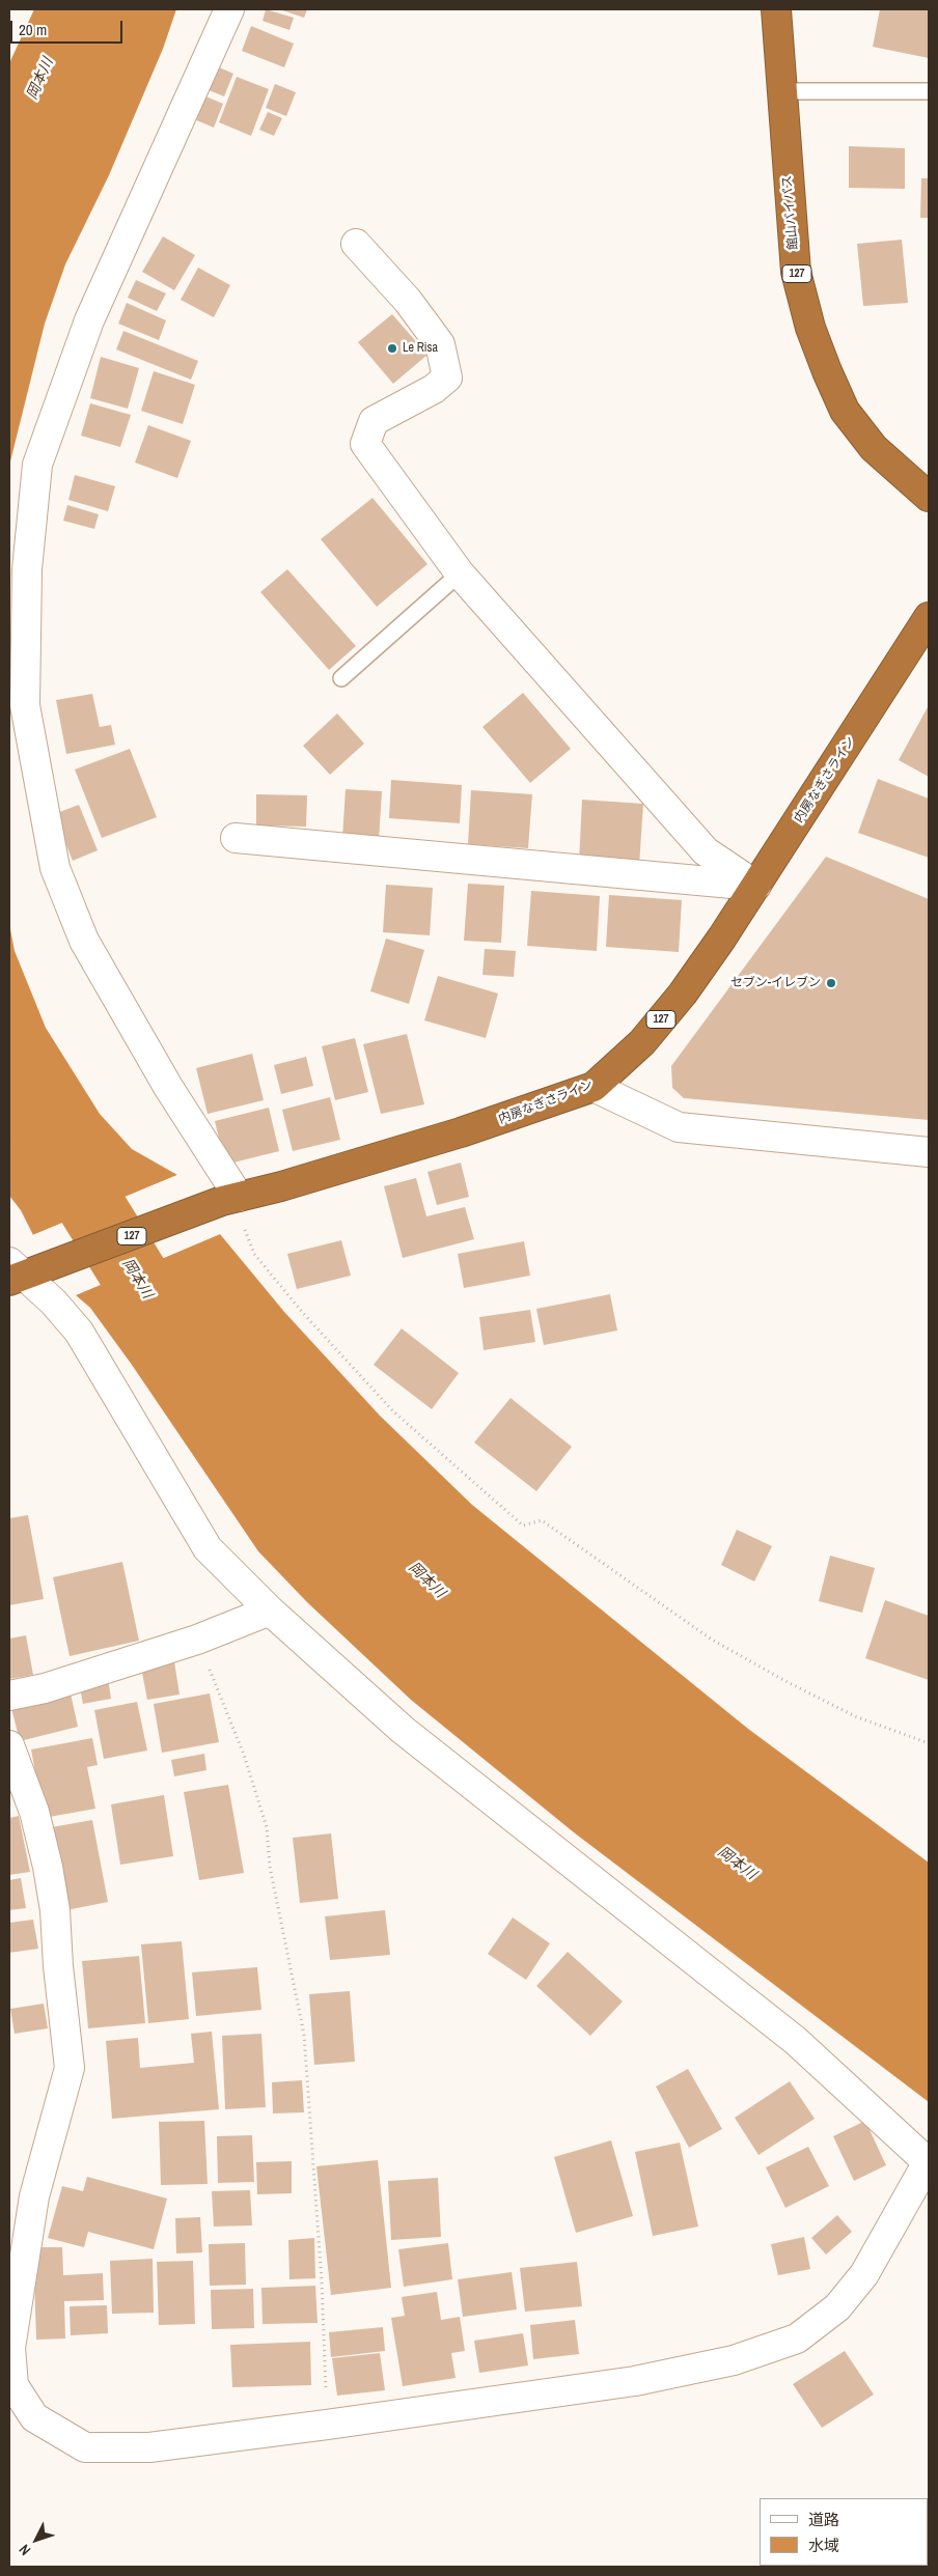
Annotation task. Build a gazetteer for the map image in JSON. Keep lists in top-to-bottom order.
{
  "streets": {
    "highway": ["館山バイパス", "127", "内房なぎさライン"]
  },
  "water": ["岡本川"],
  "places": ["Le Risa", "セブン-イレブン"],
  "legend": ["道路", "水域"],
  "scale_bar": "20 m",
  "north": "bottom left"
}
